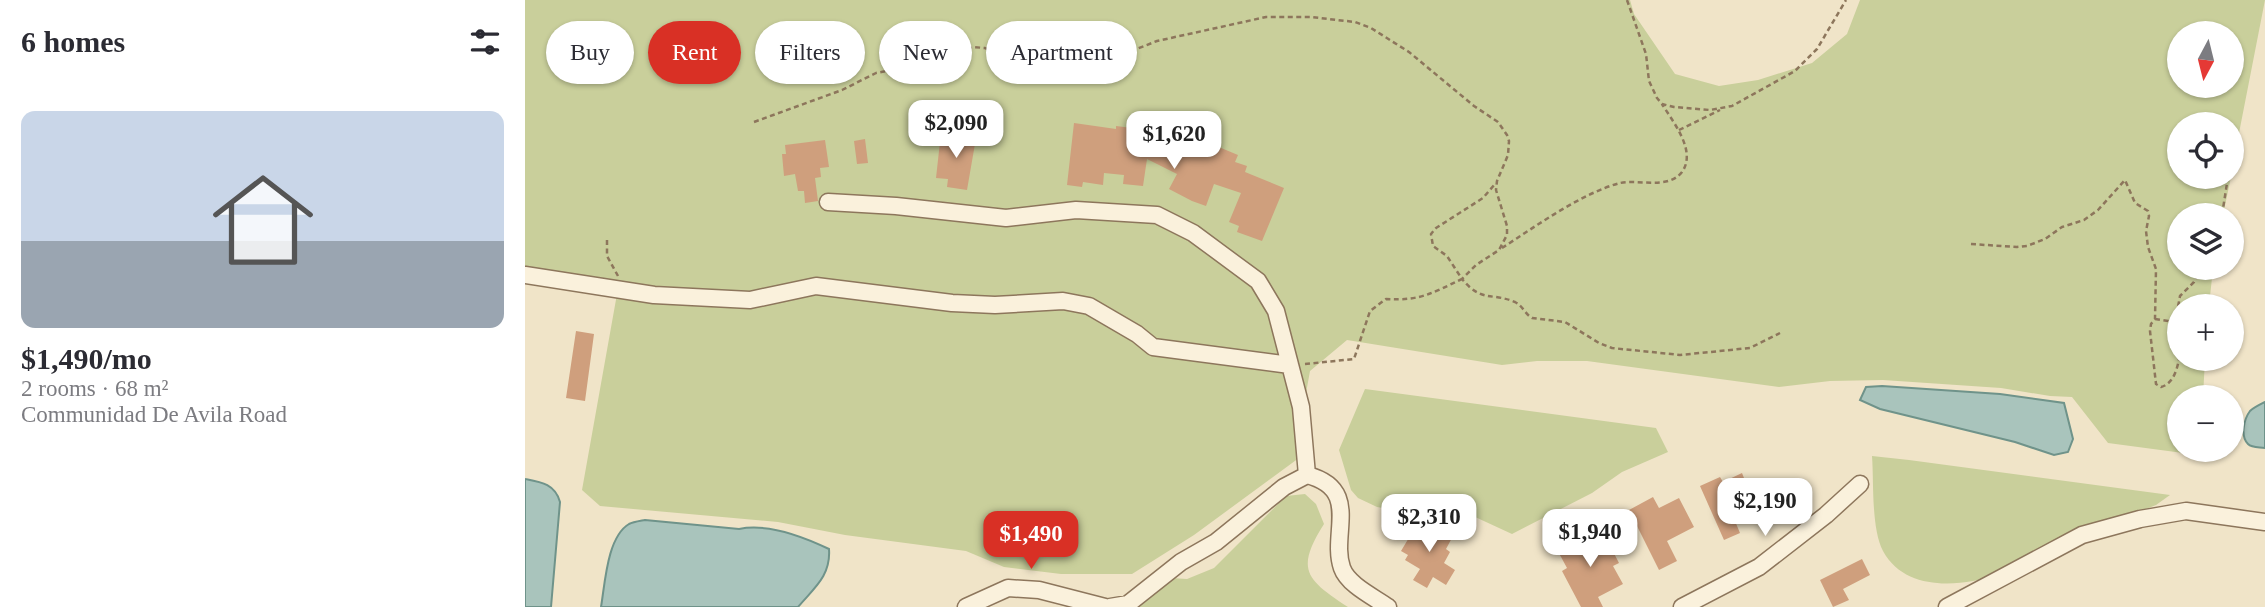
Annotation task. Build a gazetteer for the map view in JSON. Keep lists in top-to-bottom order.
{
  "north": "bottom",
  "page": {
    "heading": "6 homes",
    "map_buttons": ["+", "−"],
    "chip": [
      "Buy",
      "Rent",
      "Filters",
      "New",
      "Apartment"
    ],
    "list": [
      {
        "name": "$1,490/mo",
        "note": "2 rooms · 68 m² · Communidad De Avila Road"
      }
    ],
    "price": [
      "$2,090",
      "$1,620",
      "$2,190",
      "$2,310",
      "$1,940",
      "$1,490"
    ]
  }
}
